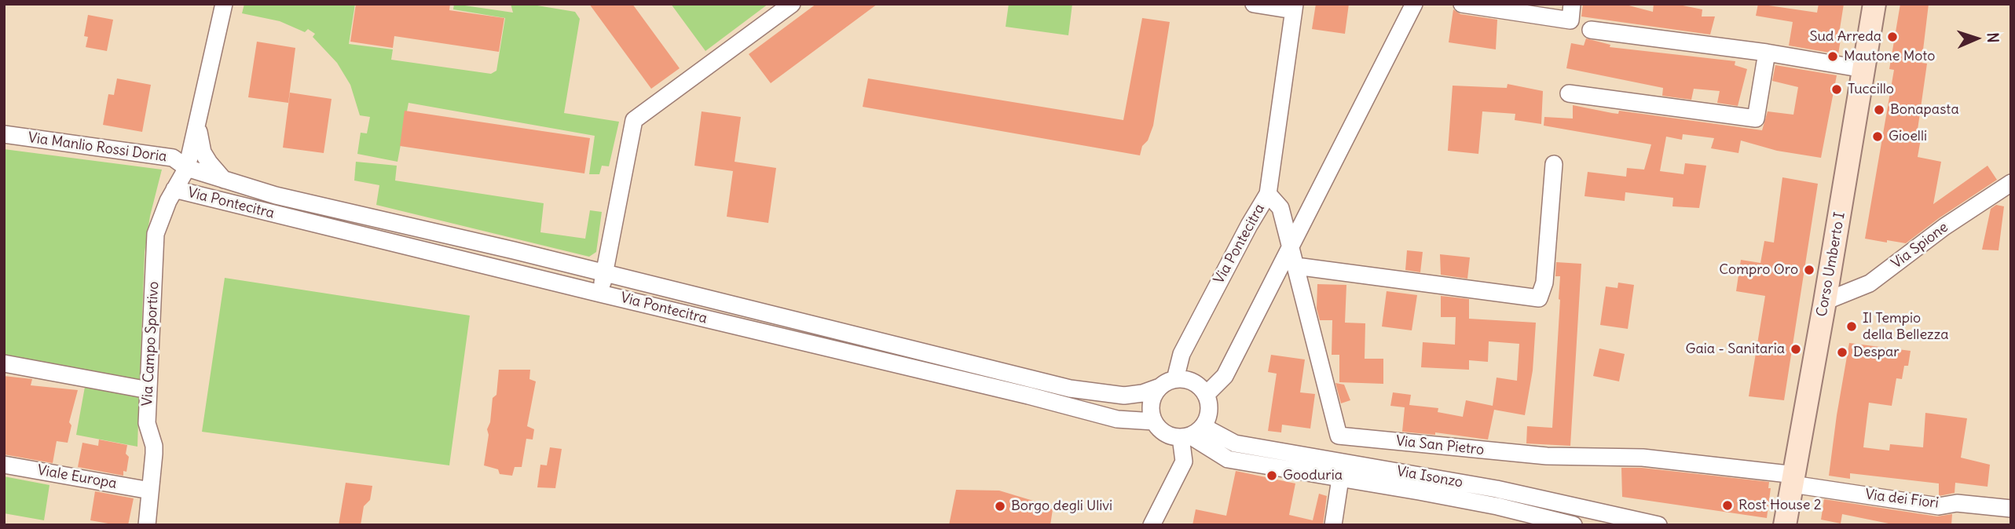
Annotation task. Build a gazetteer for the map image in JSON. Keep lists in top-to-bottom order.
{
  "streets": {
    "street": [
      "Via Manlio Rossi Doria",
      "Via Pontecitra",
      "Via Spione",
      "Corso Umberto I",
      "Via Campo Sportivo",
      "Via San Pietro",
      "Viale Europa",
      "Via Isonzo",
      "Via dei Fiori"
    ]
  },
  "crossings": [
    ["Via Manlio Rossi Doria", "Via Pontecitra"],
    ["Via Manlio Rossi Doria", "Via Campo Sportivo"],
    ["Via Pontecitra", "Via Campo Sportivo"],
    ["Via Pontecitra", "Via San Pietro"],
    ["Via Pontecitra", "Via Isonzo"],
    ["Via Spione", "Corso Umberto I"],
    ["Corso Umberto I", "Via San Pietro"],
    ["Corso Umberto I", "Via dei Fiori"],
    ["Via Campo Sportivo", "Viale Europa"],
    ["Via San Pietro", "Via dei Fiori"]
  ],
  "places": [
    "Sud Arreda",
    "Mautone Moto",
    "Tuccillo",
    "Bonapasta",
    "Gioelli",
    "Compro Oro",
    "Il Tempio della Bellezza",
    "Gaia - Sanitaria",
    "Despar",
    "Gooduria",
    "Rost House 2",
    "Borgo degli Ulivi"
  ],
  "north": "right"
}
